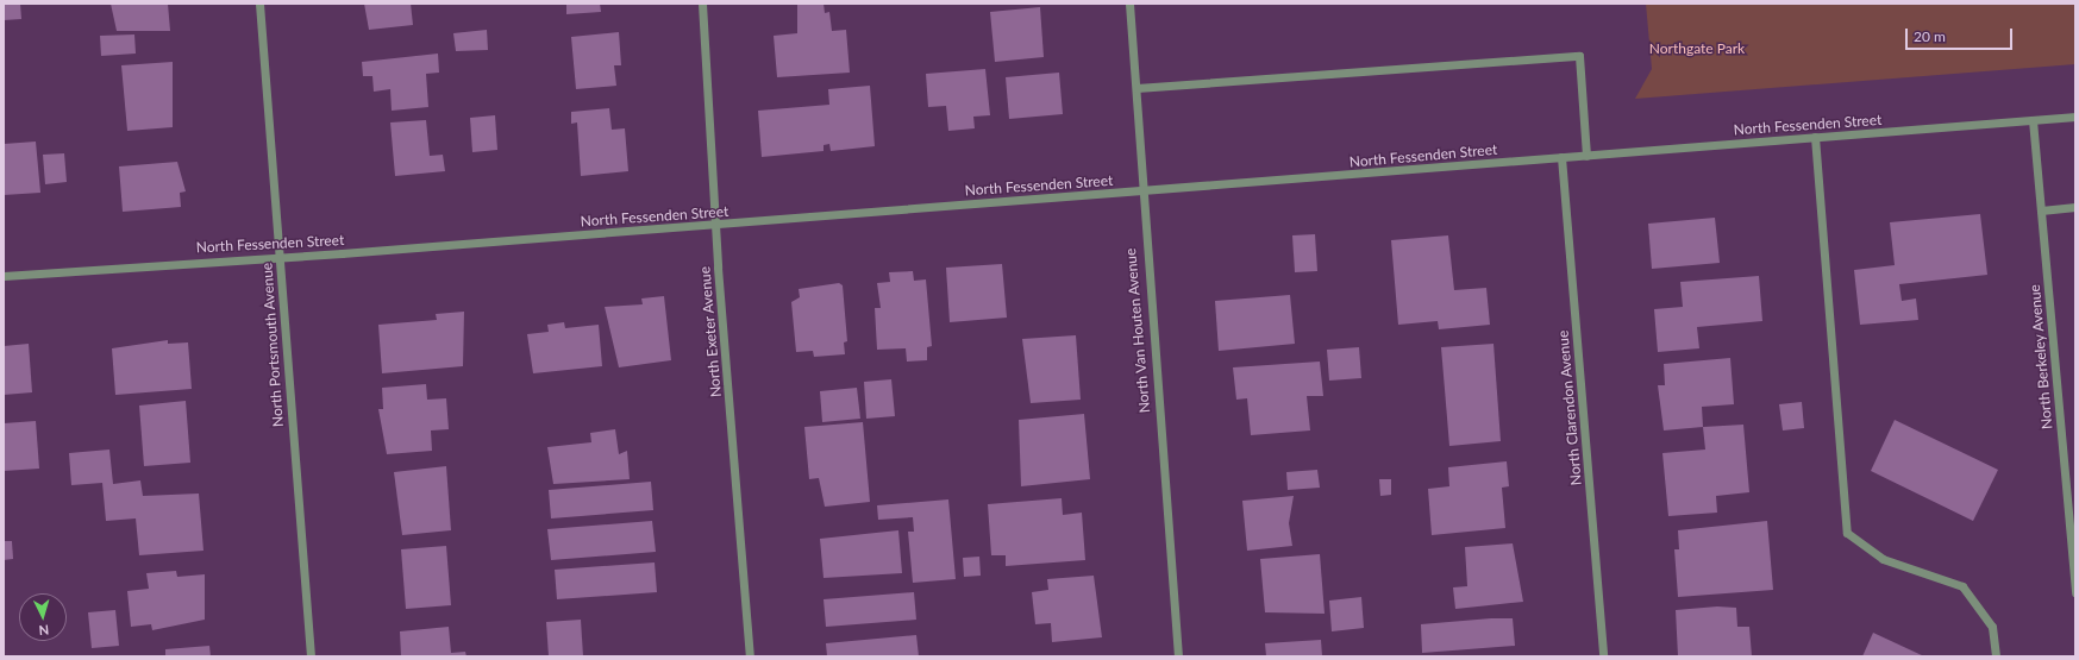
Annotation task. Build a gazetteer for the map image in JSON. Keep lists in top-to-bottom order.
{
  "streets": {
    "street": [
      "North Fessenden Street",
      "North Van Houten Avenue",
      "North Exeter Avenue",
      "North Portsmouth Avenue",
      "North Berkeley Avenue",
      "North Clarendon Avenue"
    ]
  },
  "crossings": [
    ["North Fessenden Street", "North Van Houten Avenue"],
    ["North Fessenden Street", "North Exeter Avenue"],
    ["North Fessenden Street", "North Portsmouth Avenue"],
    ["North Fessenden Street", "North Berkeley Avenue"],
    ["North Fessenden Street", "North Clarendon Avenue"]
  ],
  "parks": ["Northgate Park"],
  "scale_bar": "20 m",
  "north": "bottom"
}
